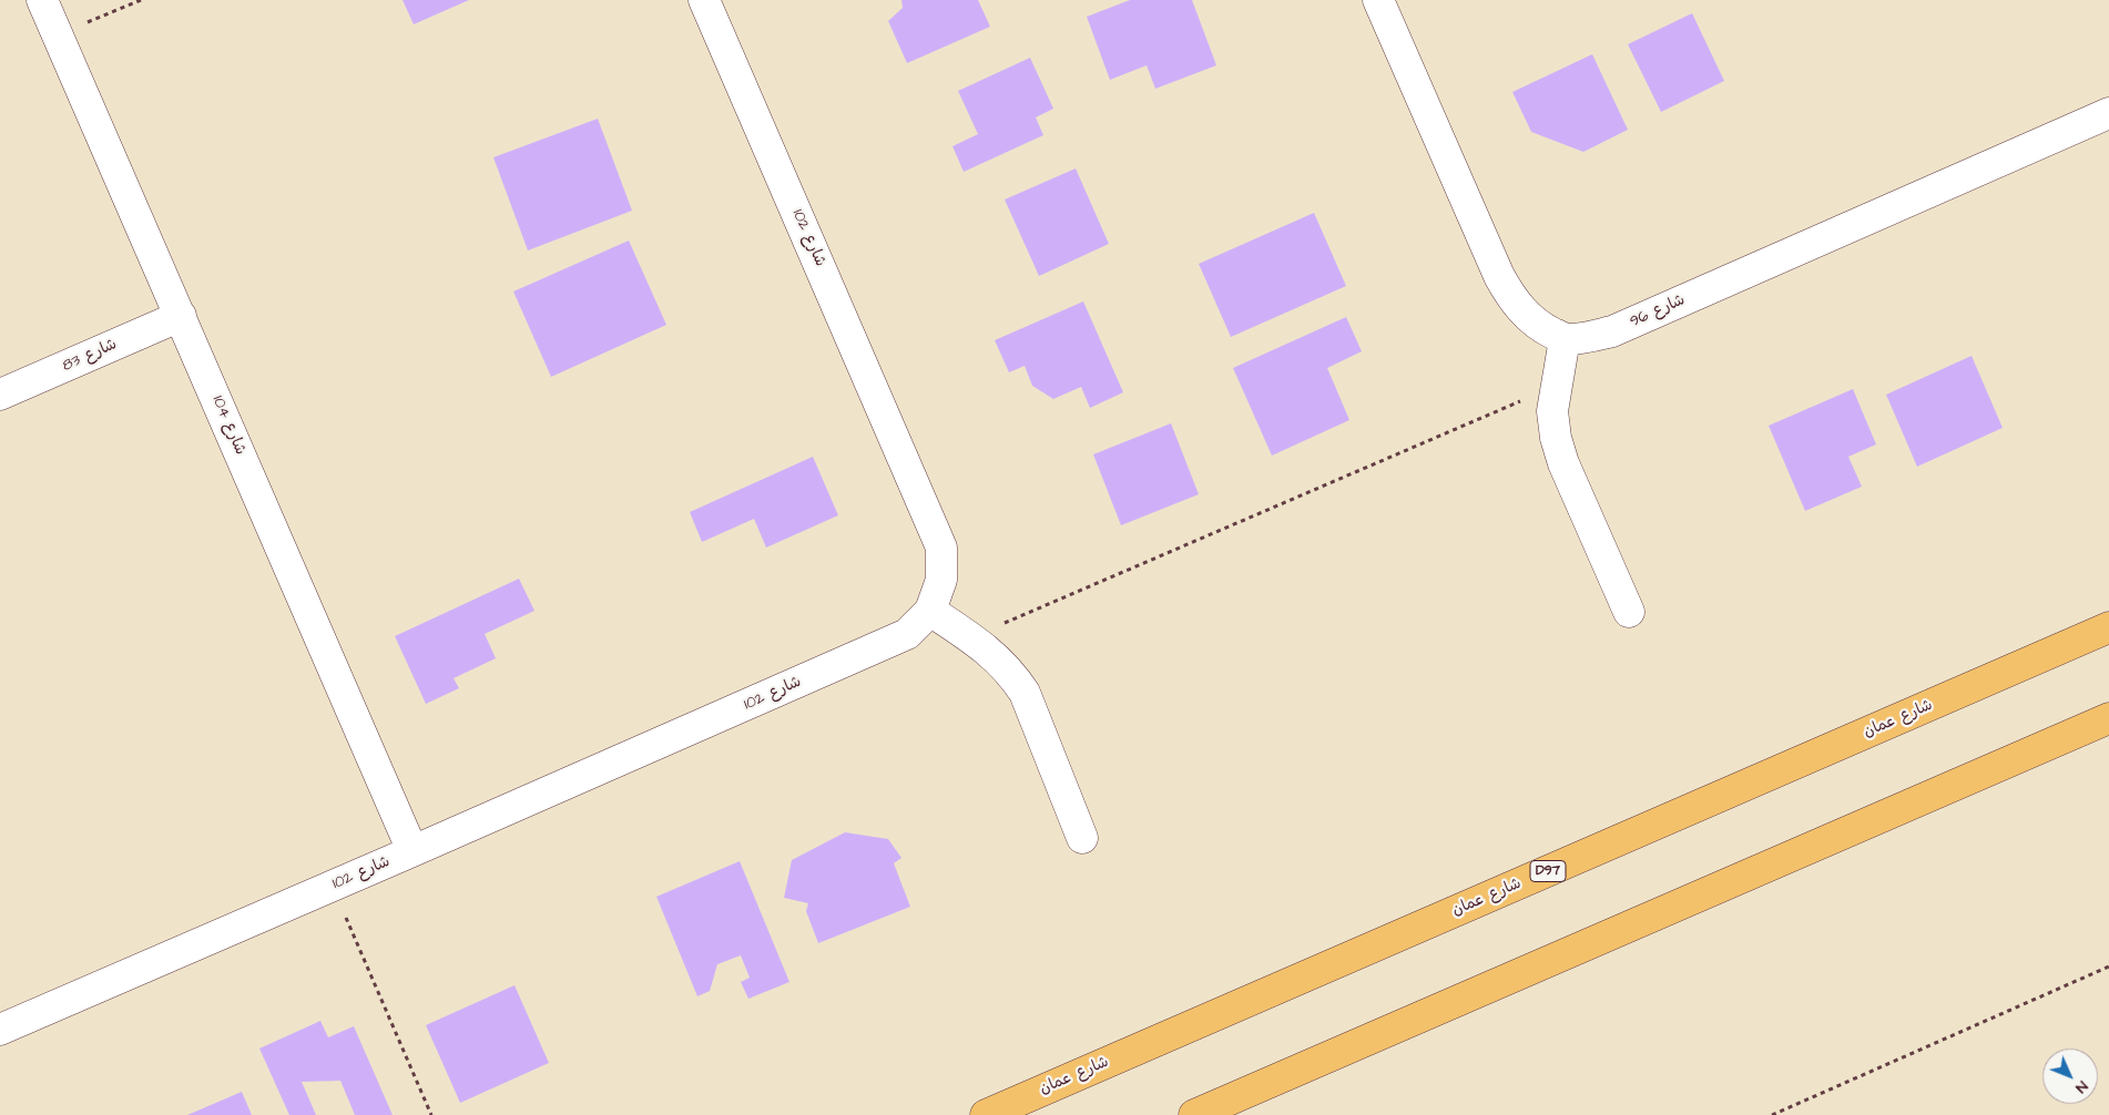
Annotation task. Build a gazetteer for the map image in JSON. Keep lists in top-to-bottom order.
{
  "streets": {
    "main road": ["شارع عمان", "D97"],
    "street": [
      "شارع 102",
      "شارع 96",
      "شارع 83",
      "شارع 104"
    ]
  },
  "crossings": [
    ["شارع 102", "شارع 104"],
    ["شارع 83", "شارع 104"]
  ],
  "north": "bottom right"
}
